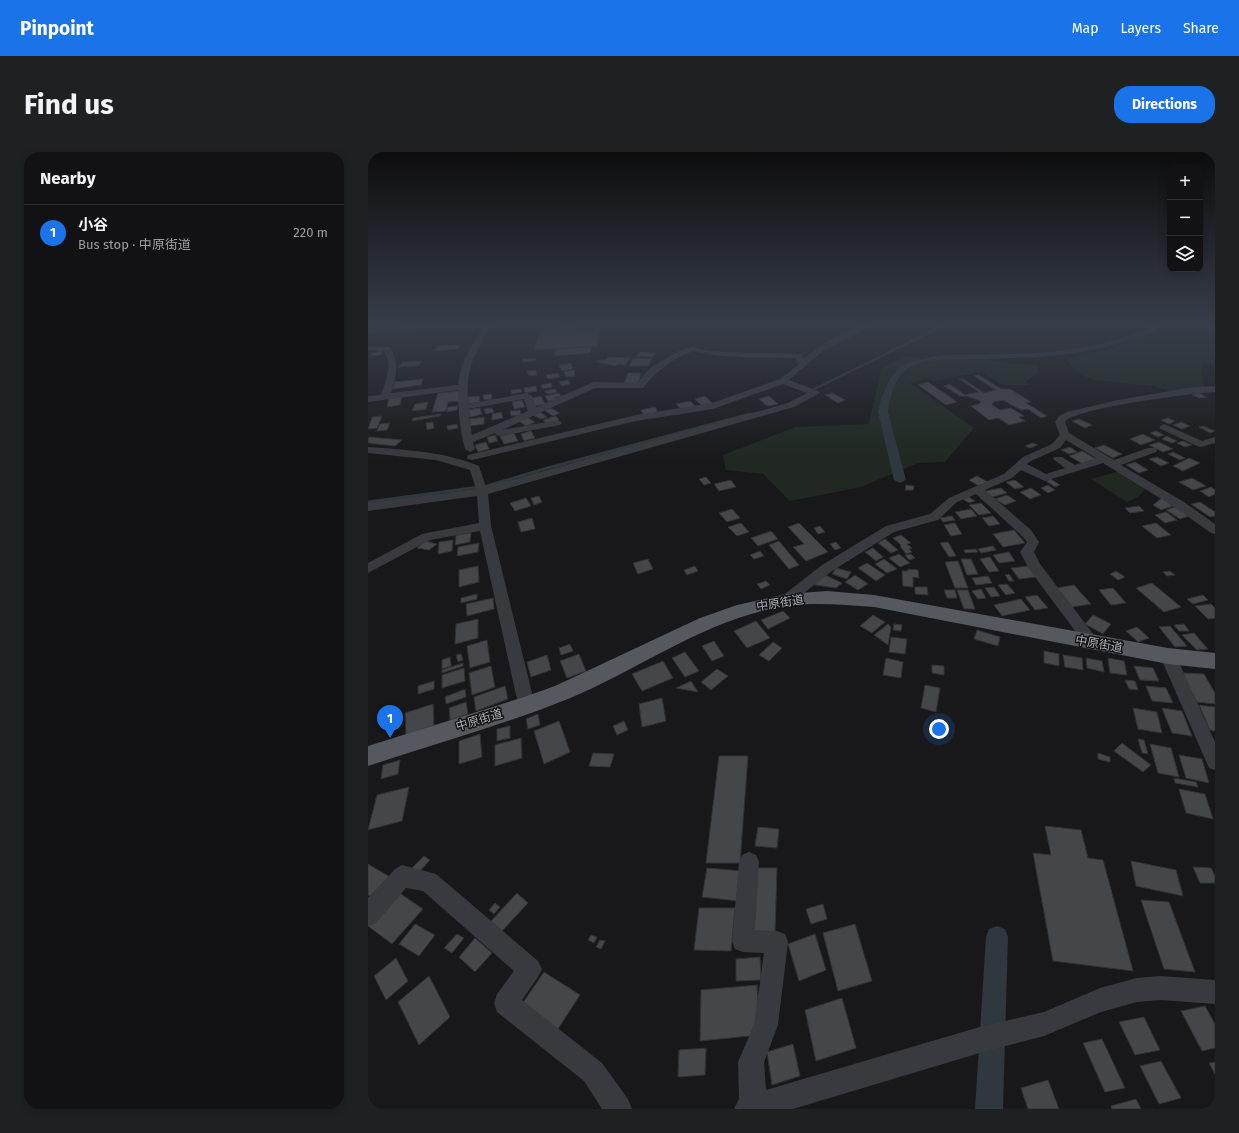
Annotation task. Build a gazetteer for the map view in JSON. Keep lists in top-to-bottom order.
{
  "streets": {
    "main road": ["中原街道"]
  },
  "page": {
    "header": "Pinpoint",
    "nav": ["Map", "Layers", "Share"],
    "buttons": "Directions",
    "title": "Find us",
    "heading": "Nearby",
    "map_buttons": ["+", "−"],
    "list": [
      {
        "mark": "1",
        "name": "小谷",
        "note": "Bus stop · 中原街道",
        "value": "220 m"
      }
    ],
    "pins": "1"
  }
}
